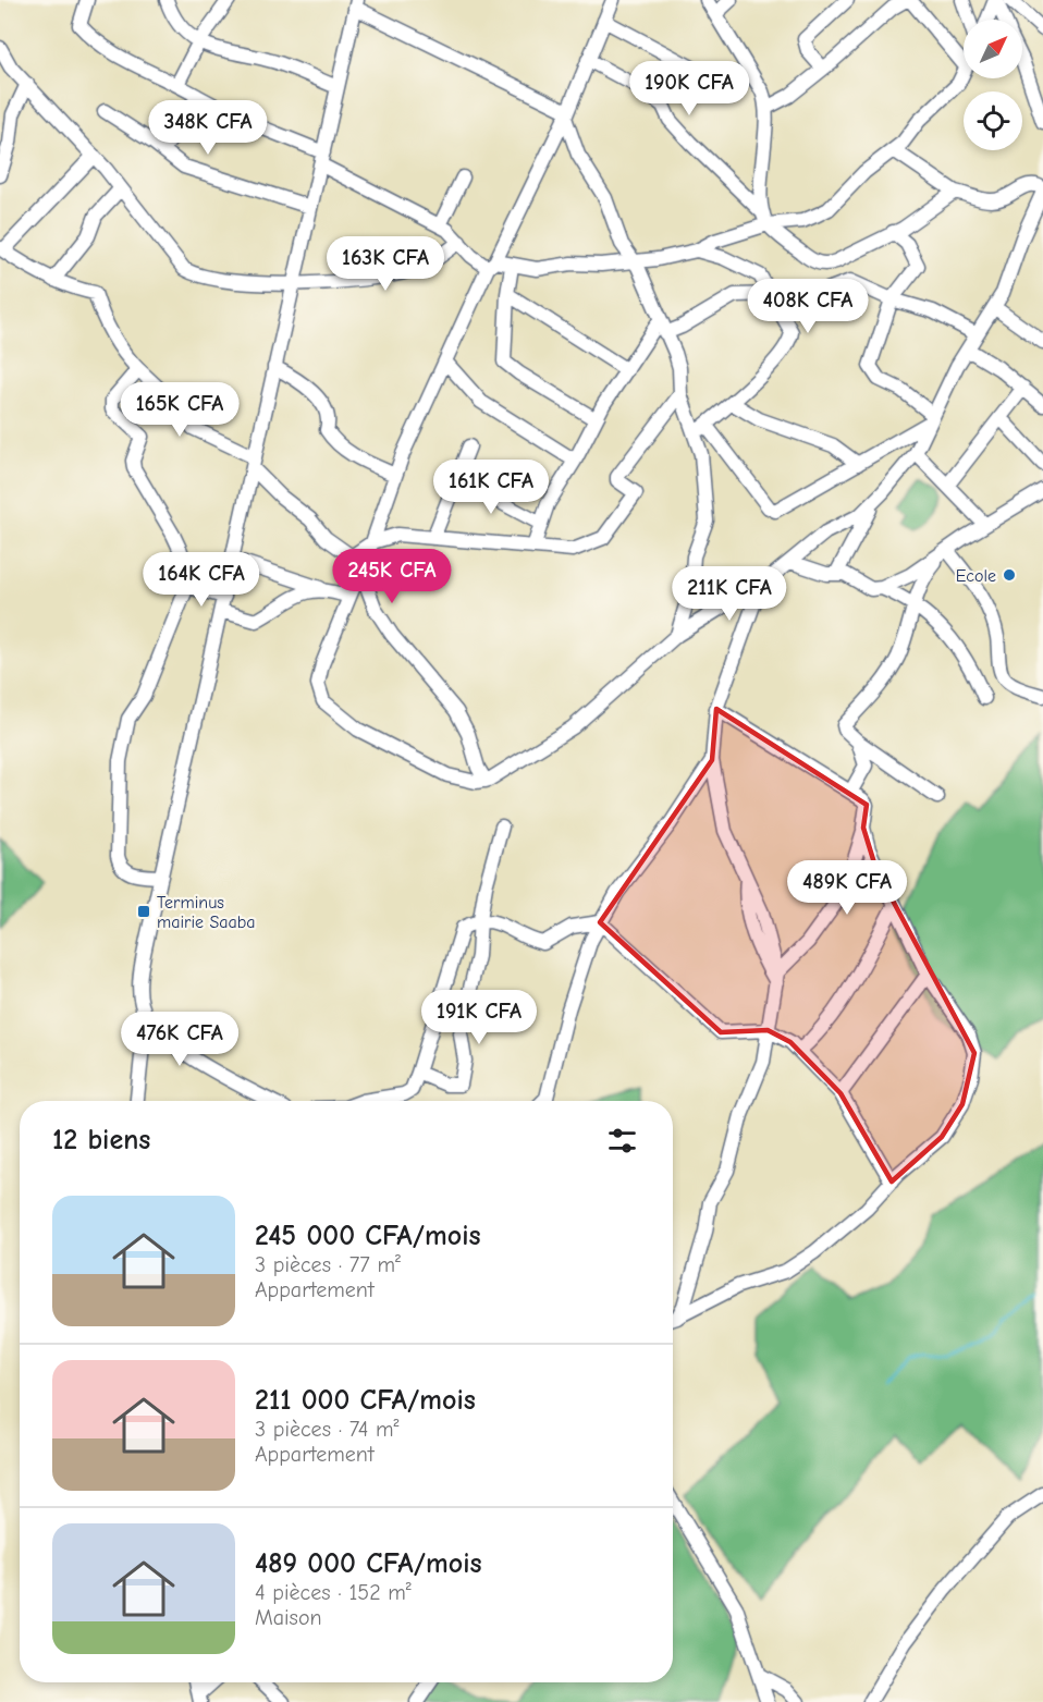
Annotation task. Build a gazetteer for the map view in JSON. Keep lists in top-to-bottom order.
{
  "places": {
    "other": ["Ecole"],
    "transit": ["Terminus mairie Saaba"]
  },
  "north": "top right",
  "page": {
    "price": [
      "190K CFA",
      "348K CFA",
      "163K CFA",
      "408K CFA",
      "165K CFA",
      "161K CFA",
      "245K CFA",
      "164K CFA",
      "211K CFA",
      "489K CFA",
      "191K CFA",
      "476K CFA"
    ],
    "heading": "12 biens",
    "list": [
      {
        "name": "245 000 CFA/mois",
        "note": "3 pièces · 77 m² · Appartement"
      },
      {
        "name": "211 000 CFA/mois",
        "note": "3 pièces · 74 m² · Appartement"
      },
      {
        "name": "489 000 CFA/mois",
        "note": "4 pièces · 152 m² · Maison"
      }
    ]
  }
}
